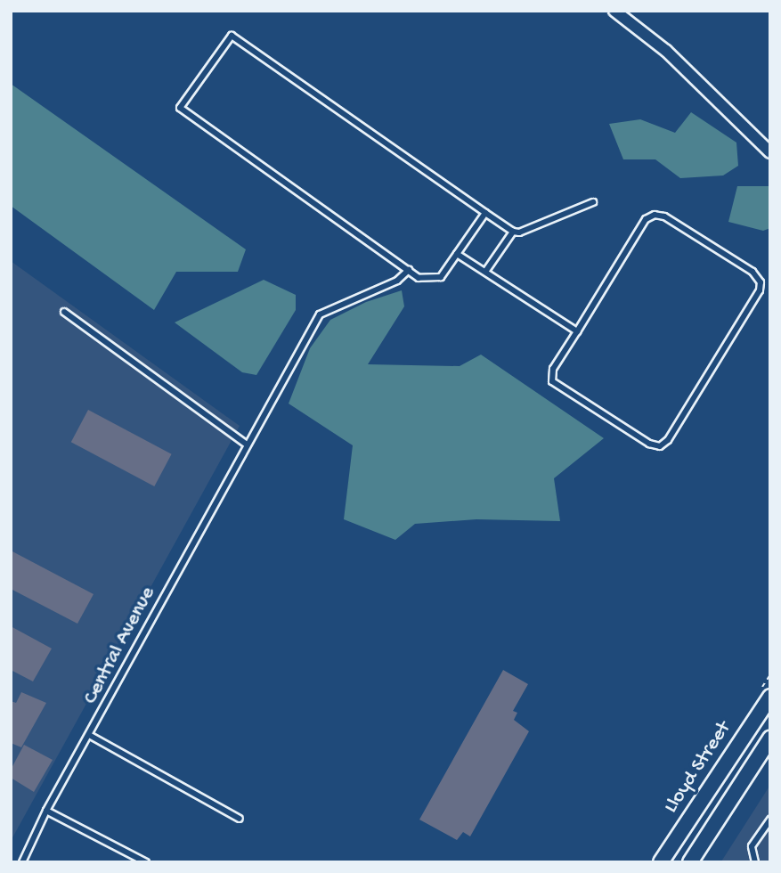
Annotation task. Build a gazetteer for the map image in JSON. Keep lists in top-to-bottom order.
{
  "streets": {
    "main road": ["Lloyd Street"],
    "lane": ["Central Avenue"]
  }
}
